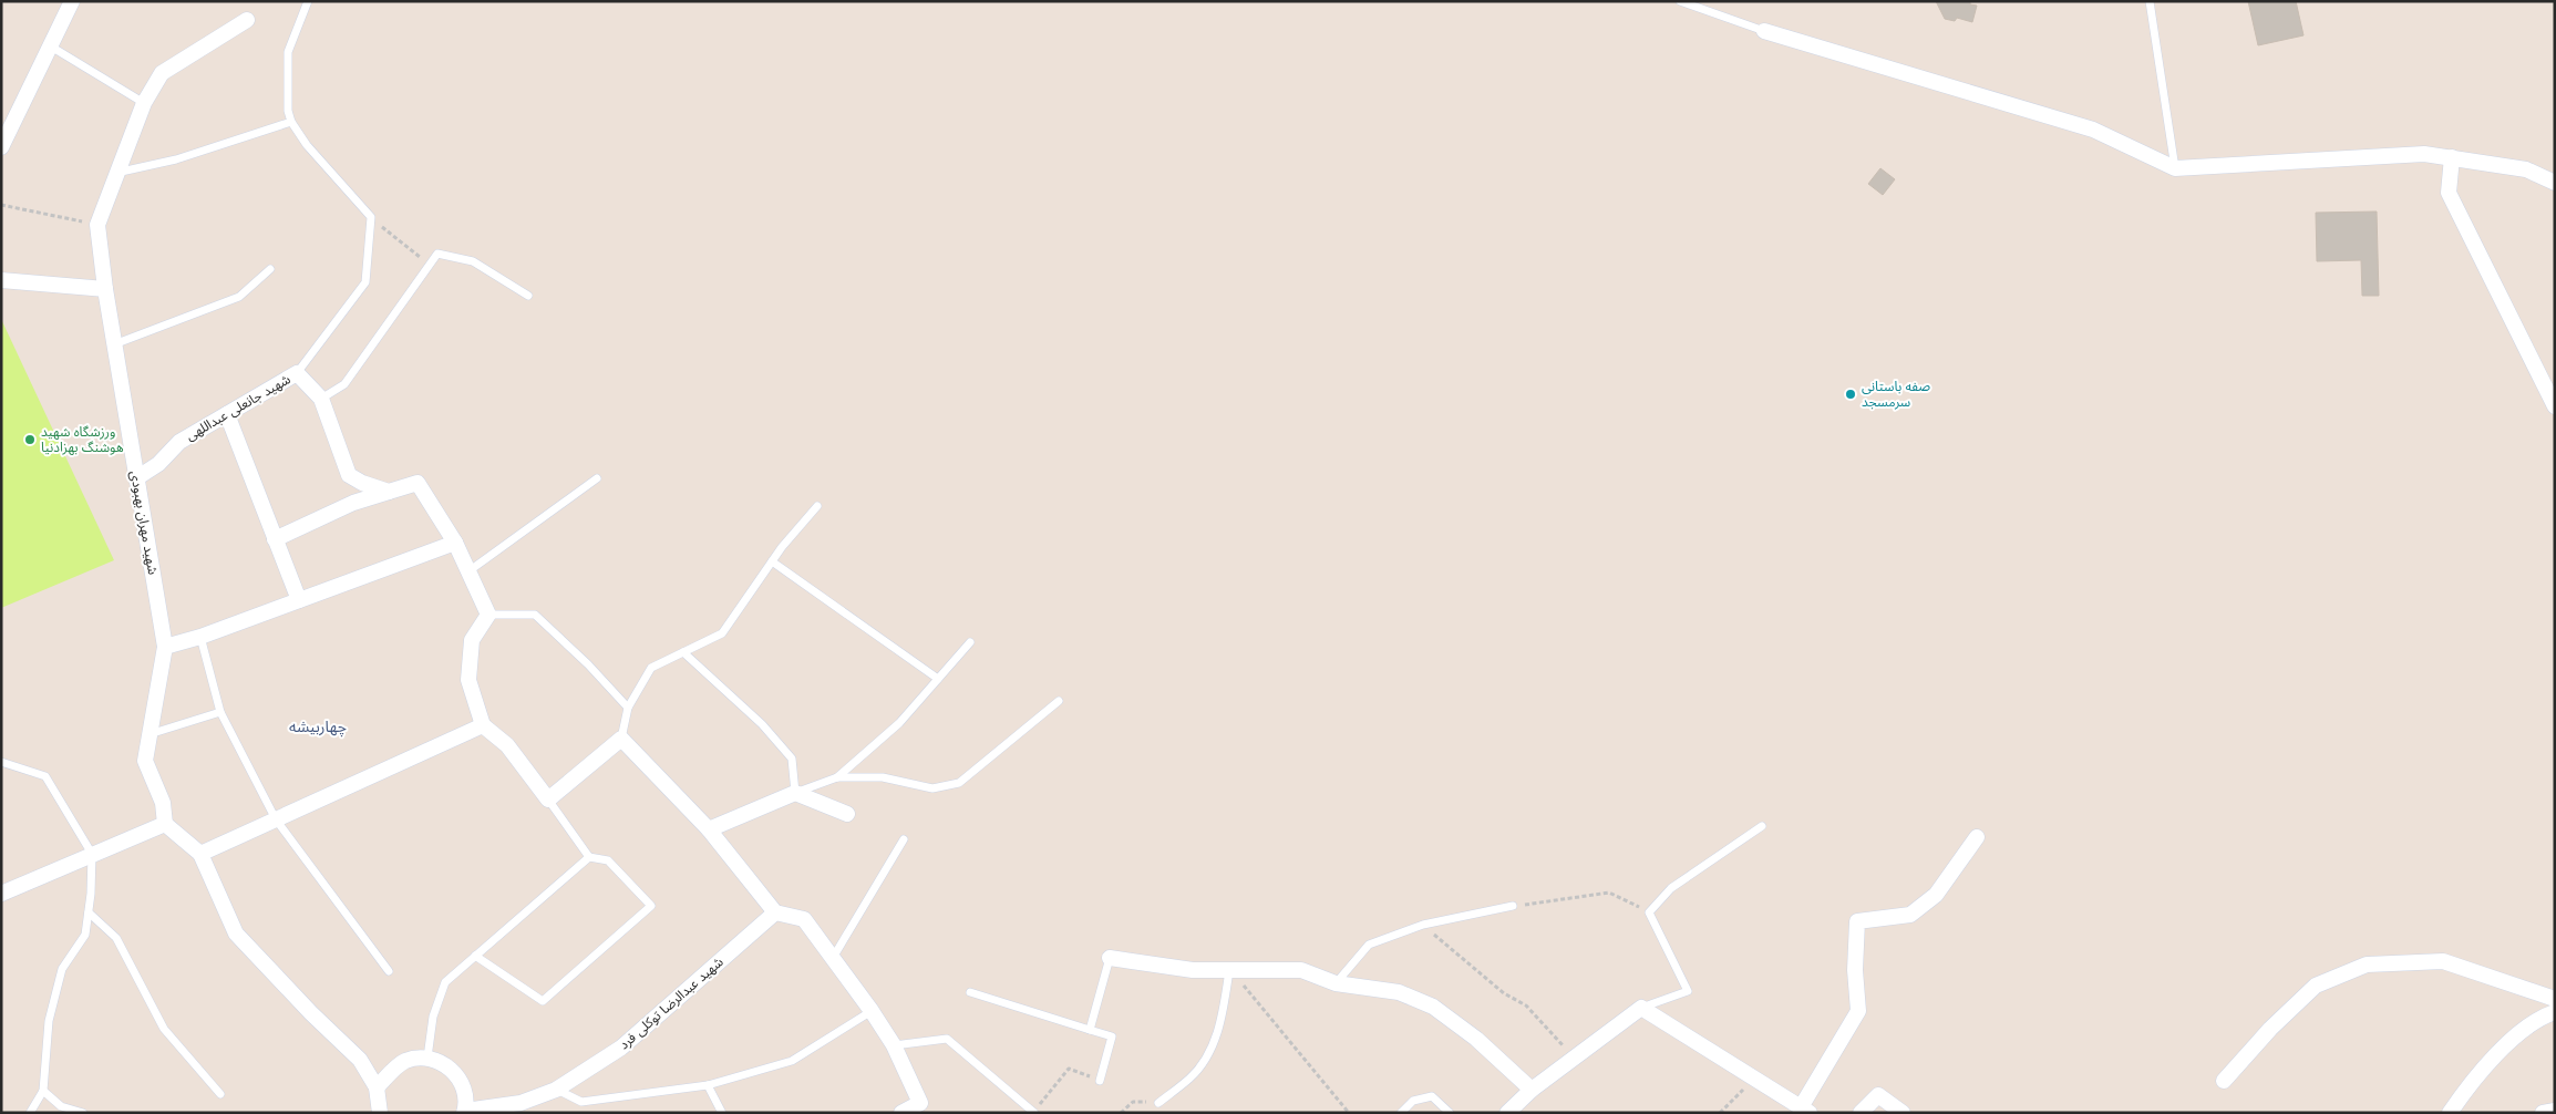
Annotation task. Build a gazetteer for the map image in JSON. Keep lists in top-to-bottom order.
{
  "streets": {
    "street": ["شهید جانعلی عبداللهی", "شهید مهران بهبودی", "شهید عبدالرضا توکلی فرد"]
  },
  "crossings": [
    ["شهید جانعلی عبداللهی", "شهید مهران بهبودی"]
  ],
  "districts": ["چهاربیشه"],
  "places": ["صفه باستانی سرمسجد", "ورزشگاه شهید هوشنگ بهزادنیا"]
}
